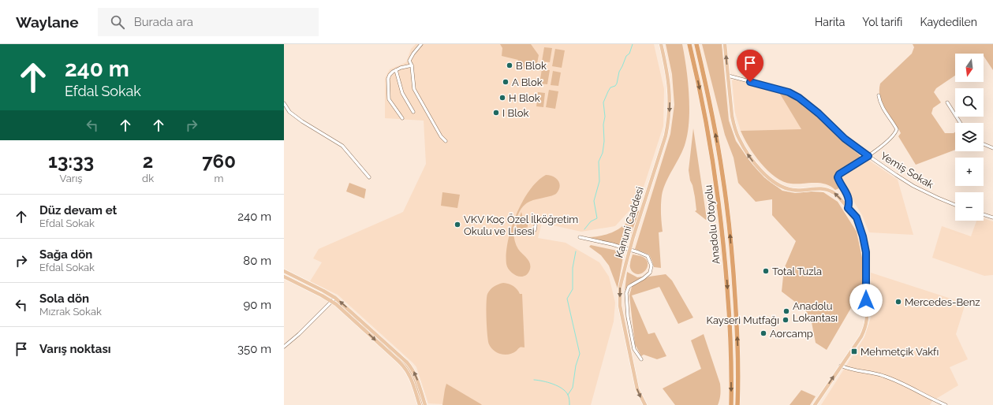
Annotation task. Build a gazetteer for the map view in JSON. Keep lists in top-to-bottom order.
{
  "streets": {
    "highway": ["Anadolu Otoyolu"],
    "main road": ["Kanuni Caddesi"],
    "street": ["Yemiş Sokak"]
  },
  "one_way": ["Kanuni Caddesi"],
  "places": {
    "other": [
      "B Blok",
      "A Blok",
      "H Blok",
      "I Blok",
      "VKV Koç Özel İlköğretim Okulu ve Lisesi",
      "Total Tuzla",
      "Mercedes-Benz",
      "Anadolu Lokantası",
      "Kayseri Mutfağı",
      "Aorcamp"
    ],
    "transit": ["Mehmetçik Vakfı"]
  },
  "north": "bottom",
  "page": {
    "header": "Waylane",
    "search": "Burada ara",
    "nav": ["Harita", "Yol tarifi", "Kaydedilen"],
    "turn": ["240 m", "Efdal Sokak"],
    "map_buttons": ["+", "−"],
    "eta": [
      "13:33",
      "Varış",
      "2",
      "dk",
      "760",
      "m"
    ],
    "list": [
      {
        "name": "Düz devam et",
        "note": "Efdal Sokak",
        "value": "240 m"
      },
      {
        "name": "Sağa dön",
        "note": "Efdal Sokak",
        "value": "80 m"
      },
      {
        "name": "Sola dön",
        "note": "Mızrak Sokak",
        "value": "90 m"
      },
      {
        "name": "Varış noktası",
        "value": "350 m"
      }
    ]
  }
}
